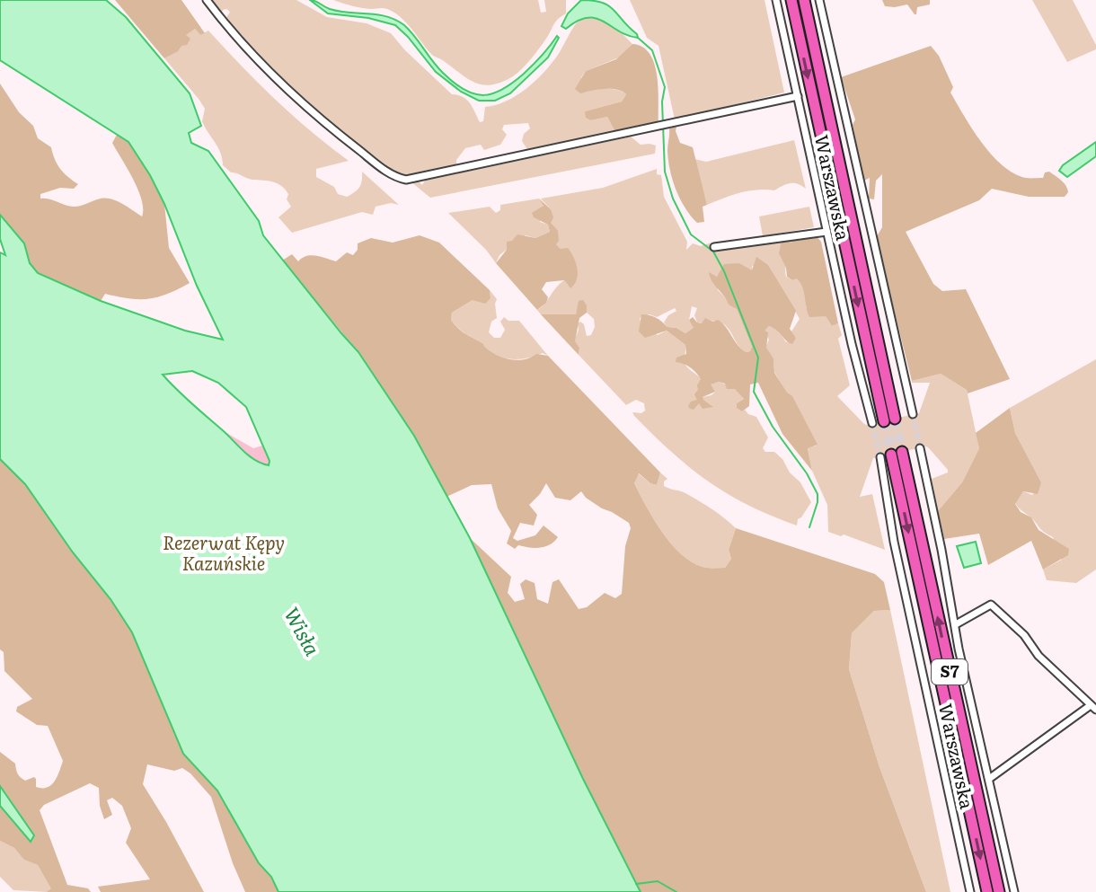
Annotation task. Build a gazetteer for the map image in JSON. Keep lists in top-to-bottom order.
{
  "streets": {
    "highway": ["S7"],
    "street": ["Warszawska"]
  },
  "crossings": [
    ["Warszawska", "S7"]
  ],
  "water": ["Wisła"],
  "parks": ["Rezerwat Kępy Kazuńskie"]
}
